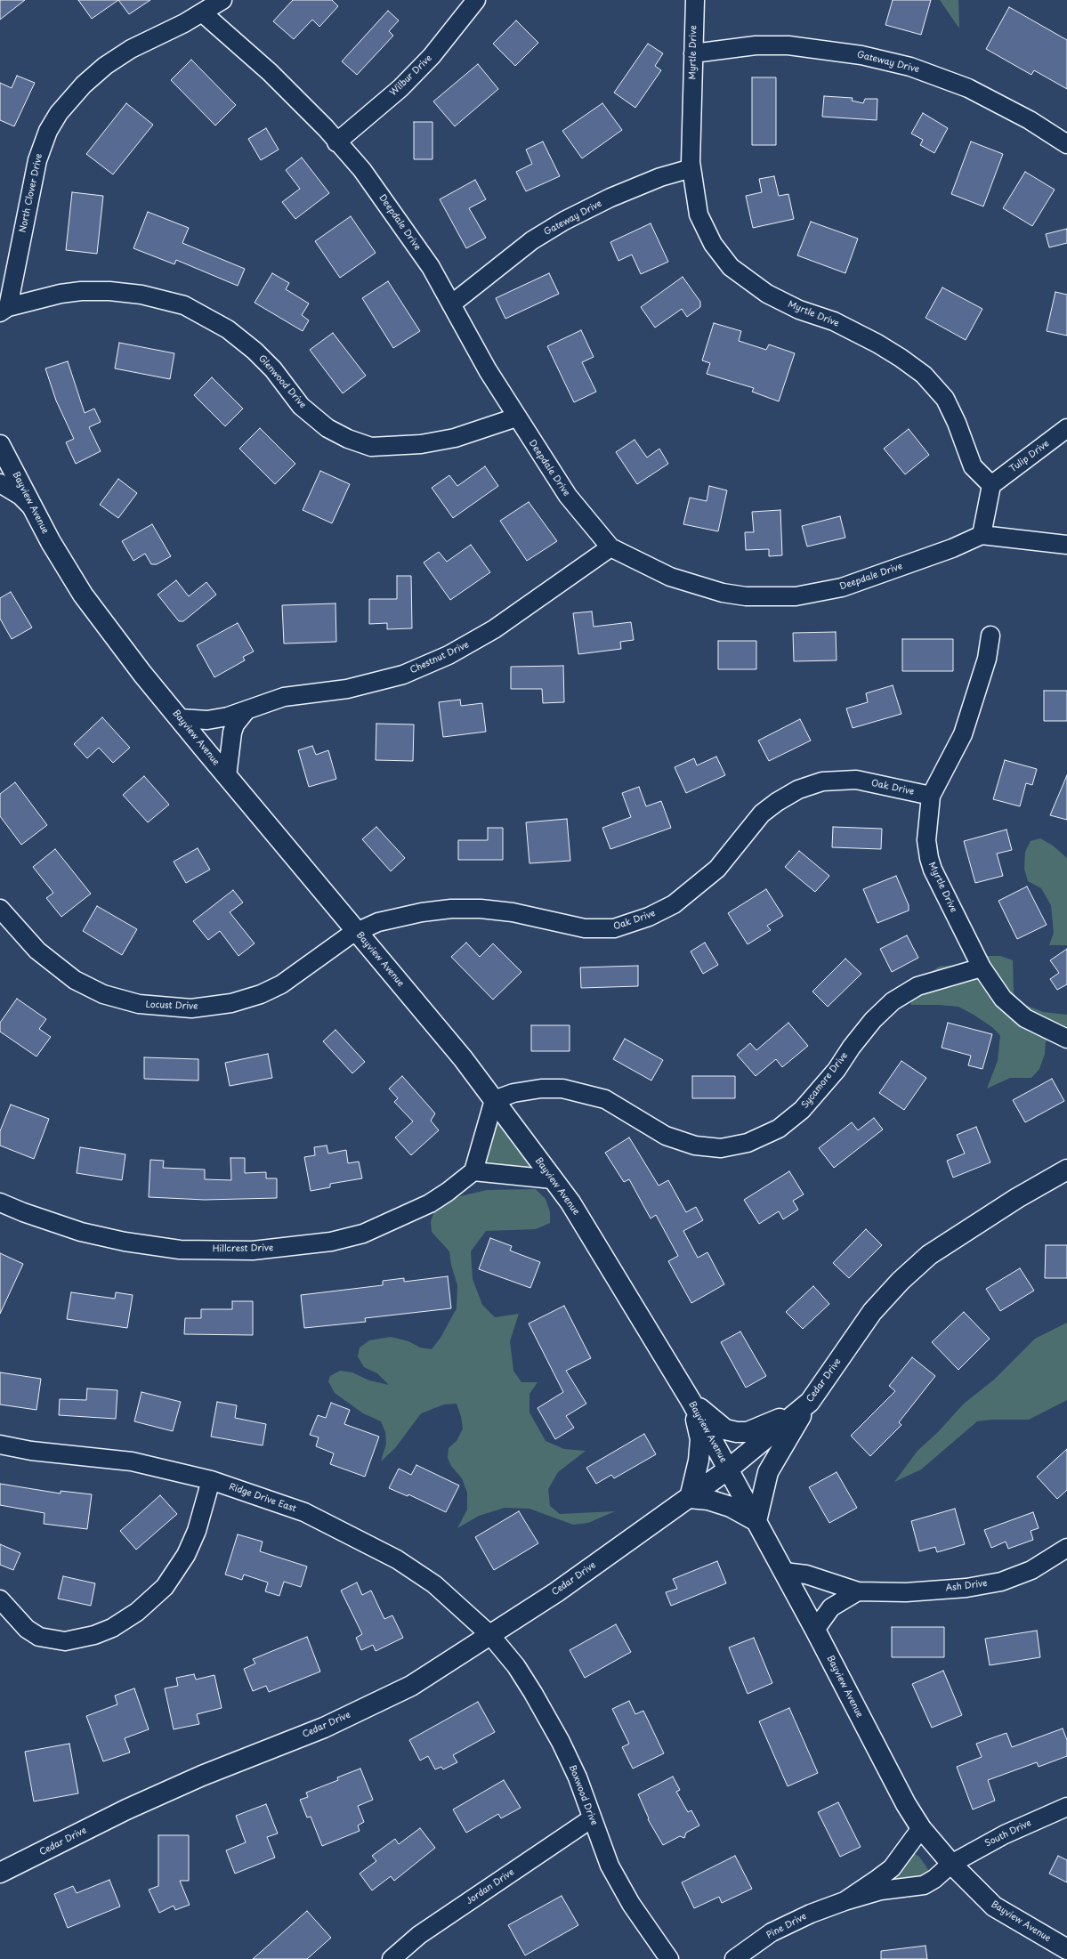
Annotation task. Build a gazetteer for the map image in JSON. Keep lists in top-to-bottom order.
{
  "streets": {
    "main road": ["Bayview Avenue", "Cedar Drive"],
    "street": [
      "Myrtle Drive",
      "Gateway Drive",
      "Wilbur Drive",
      "North Clover Drive",
      "Deepdale Drive",
      "Glenwood Drive",
      "Tulip Drive",
      "Chestnut Drive",
      "Oak Drive",
      "Locust Drive",
      "Sycamore Drive",
      "Hillcrest Drive",
      "Ridge Drive East",
      "Ash Drive",
      "Boxwood Drive",
      "South Drive",
      "Jordan Drive",
      "Pine Drive"
    ]
  },
  "crossings": [
    ["Myrtle Drive", "Gateway Drive"],
    ["Myrtle Drive", "Tulip Drive"],
    ["Myrtle Drive", "Oak Drive"],
    ["Myrtle Drive", "Sycamore Drive"],
    ["Gateway Drive", "Deepdale Drive"],
    ["Wilbur Drive", "Deepdale Drive"],
    ["North Clover Drive", "Deepdale Drive"],
    ["North Clover Drive", "Glenwood Drive"],
    ["Deepdale Drive", "Glenwood Drive"],
    ["Deepdale Drive", "Chestnut Drive"],
    ["Bayview Avenue", "Chestnut Drive"],
    ["Bayview Avenue", "Oak Drive"],
    ["Bayview Avenue", "Locust Drive"],
    ["Bayview Avenue", "Sycamore Drive"],
    ["Bayview Avenue", "Cedar Drive"],
    ["Bayview Avenue", "Ash Drive"],
    ["Bayview Avenue", "South Drive"],
    ["Bayview Avenue", "Pine Drive"],
    ["Oak Drive", "Locust Drive"],
    ["Cedar Drive", "Ridge Drive East"],
    ["Cedar Drive", "Boxwood Drive"],
    ["Ridge Drive East", "Boxwood Drive"],
    ["Boxwood Drive", "Jordan Drive"],
    ["South Drive", "Pine Drive"]
  ]
}
